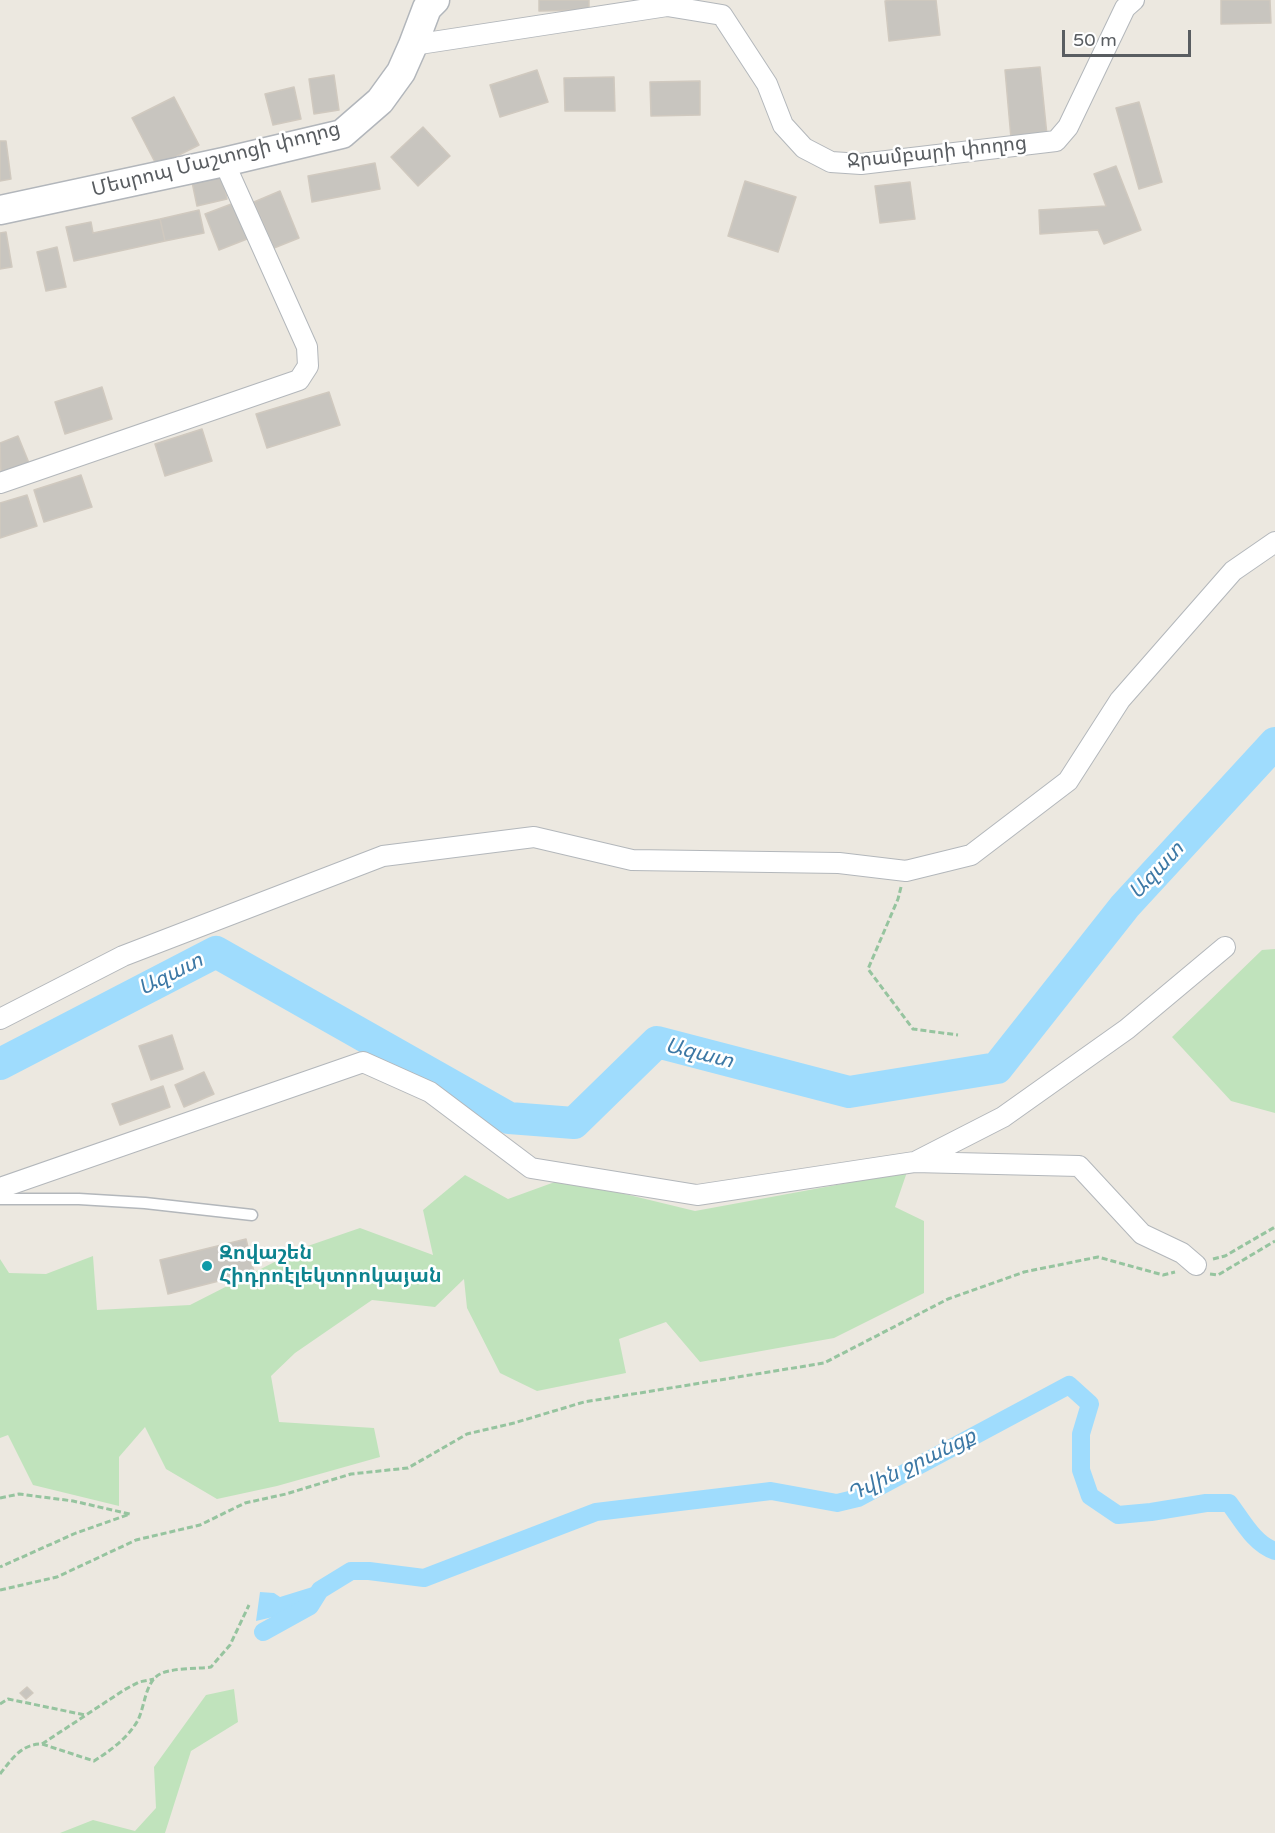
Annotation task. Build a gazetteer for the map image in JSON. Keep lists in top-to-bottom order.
{
  "streets": {
    "street": ["Ջրամբարի փողոց", "Մեսրոպ Մաշտոցի փողոց"]
  },
  "crossings": [
    ["Ջրամբարի փողոց", "Մեսրոպ Մաշտոցի փողոց"]
  ],
  "water": ["Ազատ", "Դվին ջրանցք"],
  "places": ["Զովաշեն Հիդրոէլեկտրոկայան"],
  "scale_bar": "50 m"
}
